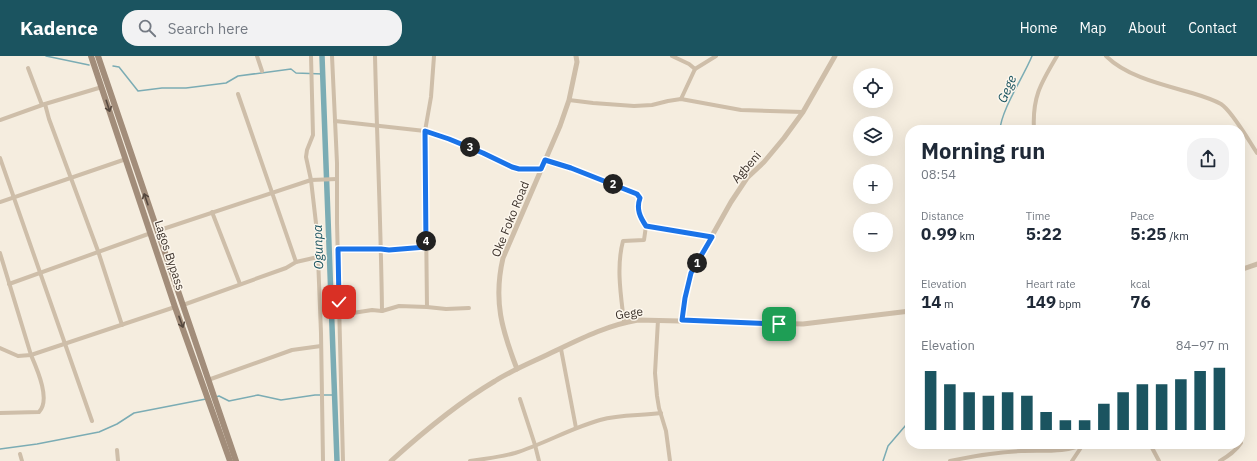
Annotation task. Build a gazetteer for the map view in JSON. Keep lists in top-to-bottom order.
{
  "streets": {
    "main road": ["Lagos Bypass"],
    "street": ["Agbeni", "Oke Foko Road", "Gege"]
  },
  "crossings": [
    ["Agbeni", "Gege"],
    ["Oke Foko Road", "Gege"]
  ],
  "water": ["Gege", "Ogunpa"],
  "page": {
    "header": "Kadence",
    "search": "Search here",
    "nav": [
      "Home",
      "Map",
      "About",
      "Contact"
    ],
    "map_buttons": ["+", "−"],
    "heading": ["Morning run", "08:54"],
    "pins": [
      "3",
      "2",
      "4",
      "1"
    ],
    "stats": [
      ["Distance", "0.99 km"],
      ["Time", "5:22"],
      ["Pace", "5:25 /km"],
      ["Elevation", "14 m"],
      ["Heart rate", "149 bpm"],
      ["kcal", "76"]
    ],
    "chart": ["Elevation", "84–97 m"]
  }
}
